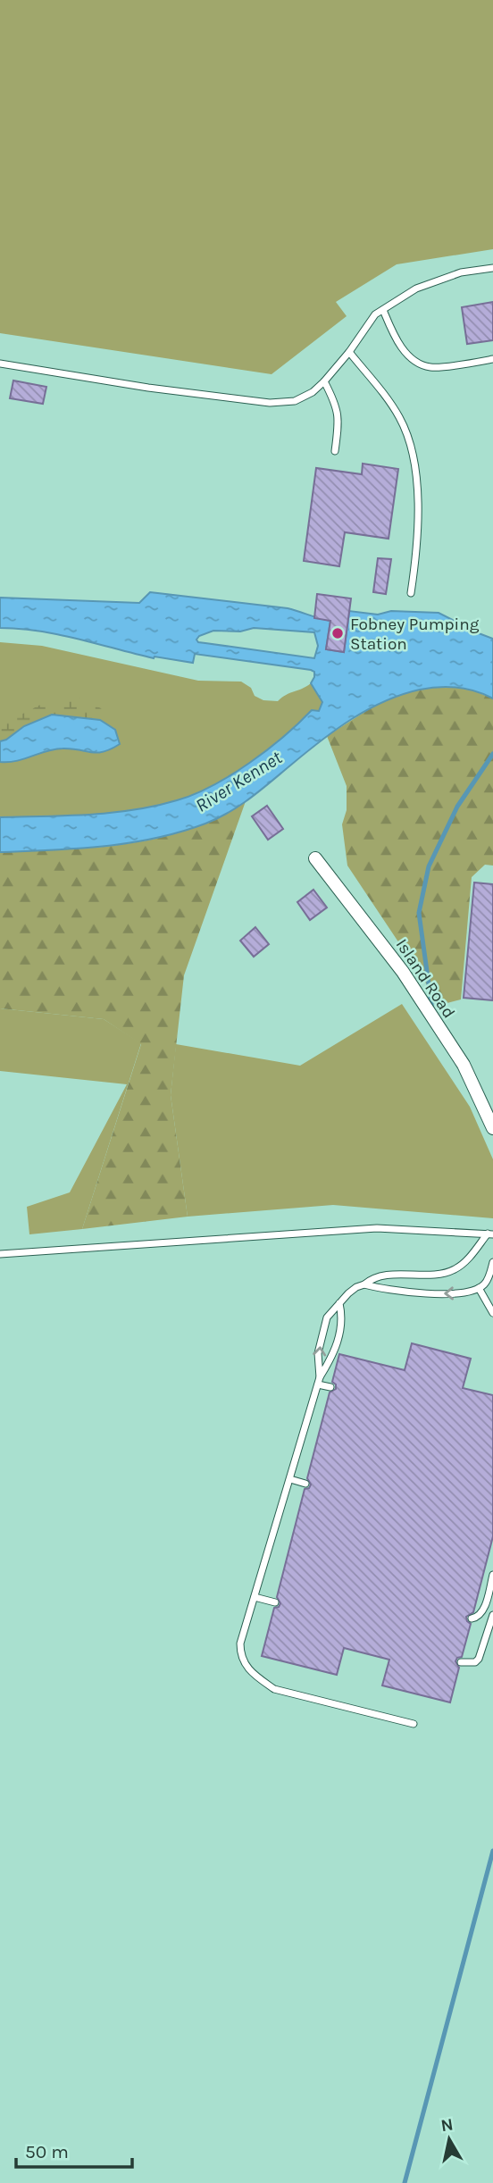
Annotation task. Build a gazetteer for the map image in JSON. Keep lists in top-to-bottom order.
{
  "streets": {
    "street": ["Island Road"]
  },
  "water": ["River Kennet"],
  "places": ["Fobney Pumping Station"],
  "scale_bar": "50 m",
  "north": "top"
}
